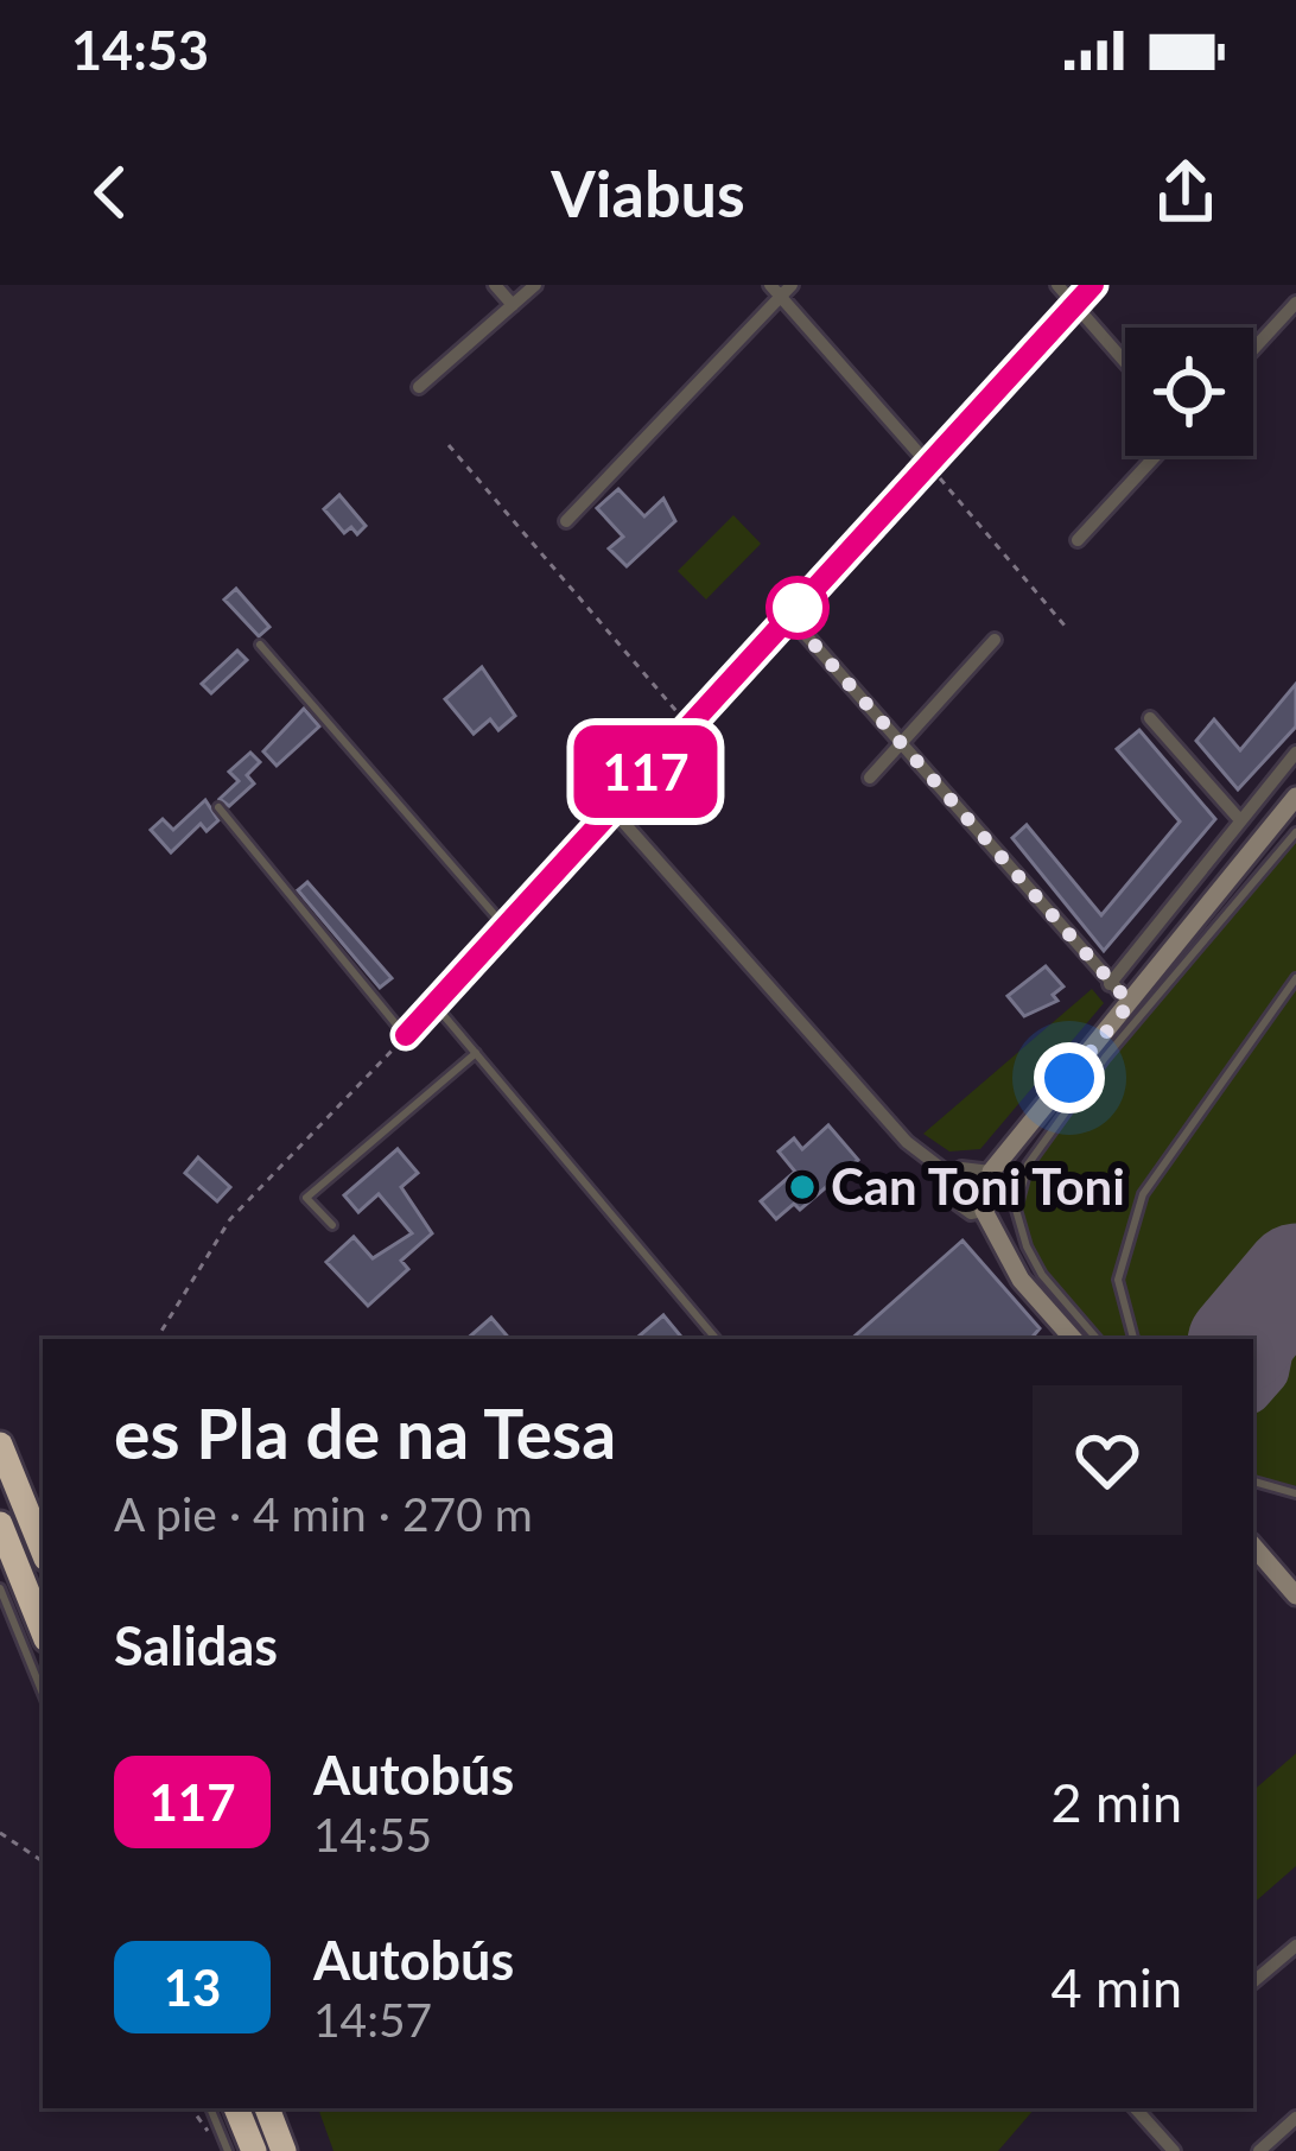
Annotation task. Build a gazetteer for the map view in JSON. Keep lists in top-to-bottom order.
{
  "places": ["Can Toni Toni"],
  "lines": ["bus line 117"],
  "page": {
    "status": "14:53",
    "header": "Viabus",
    "on_map": "117",
    "heading": [
      ["es Pla de na Tesa", "A pie · 4 min · 270 m"],
      "Salidas"
    ],
    "list": [
      {
        "mark": "117",
        "name": "Autobús",
        "note": "14:55",
        "value": "2 min"
      },
      {
        "mark": "13",
        "name": "Autobús",
        "note": "14:57",
        "value": "4 min"
      }
    ]
  }
}
